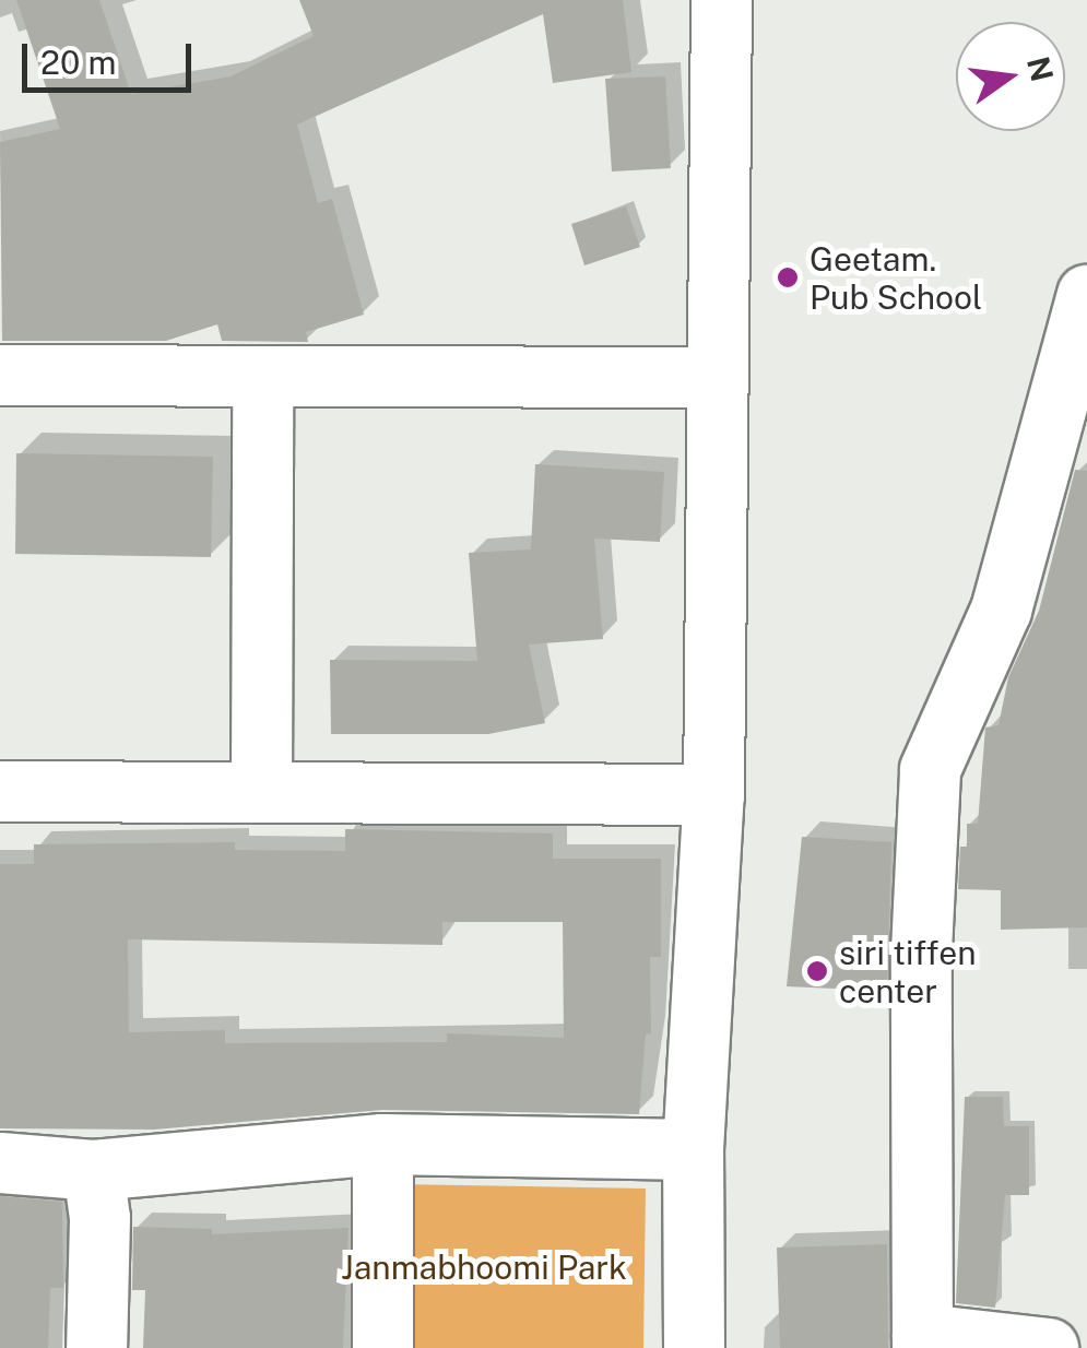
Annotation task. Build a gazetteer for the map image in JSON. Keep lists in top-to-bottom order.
{
  "parks": ["Janmabhoomi Park"],
  "places": ["Geetam. Pub School", "siri tiffen center"],
  "scale_bar": "20 m",
  "north": "right"
}
